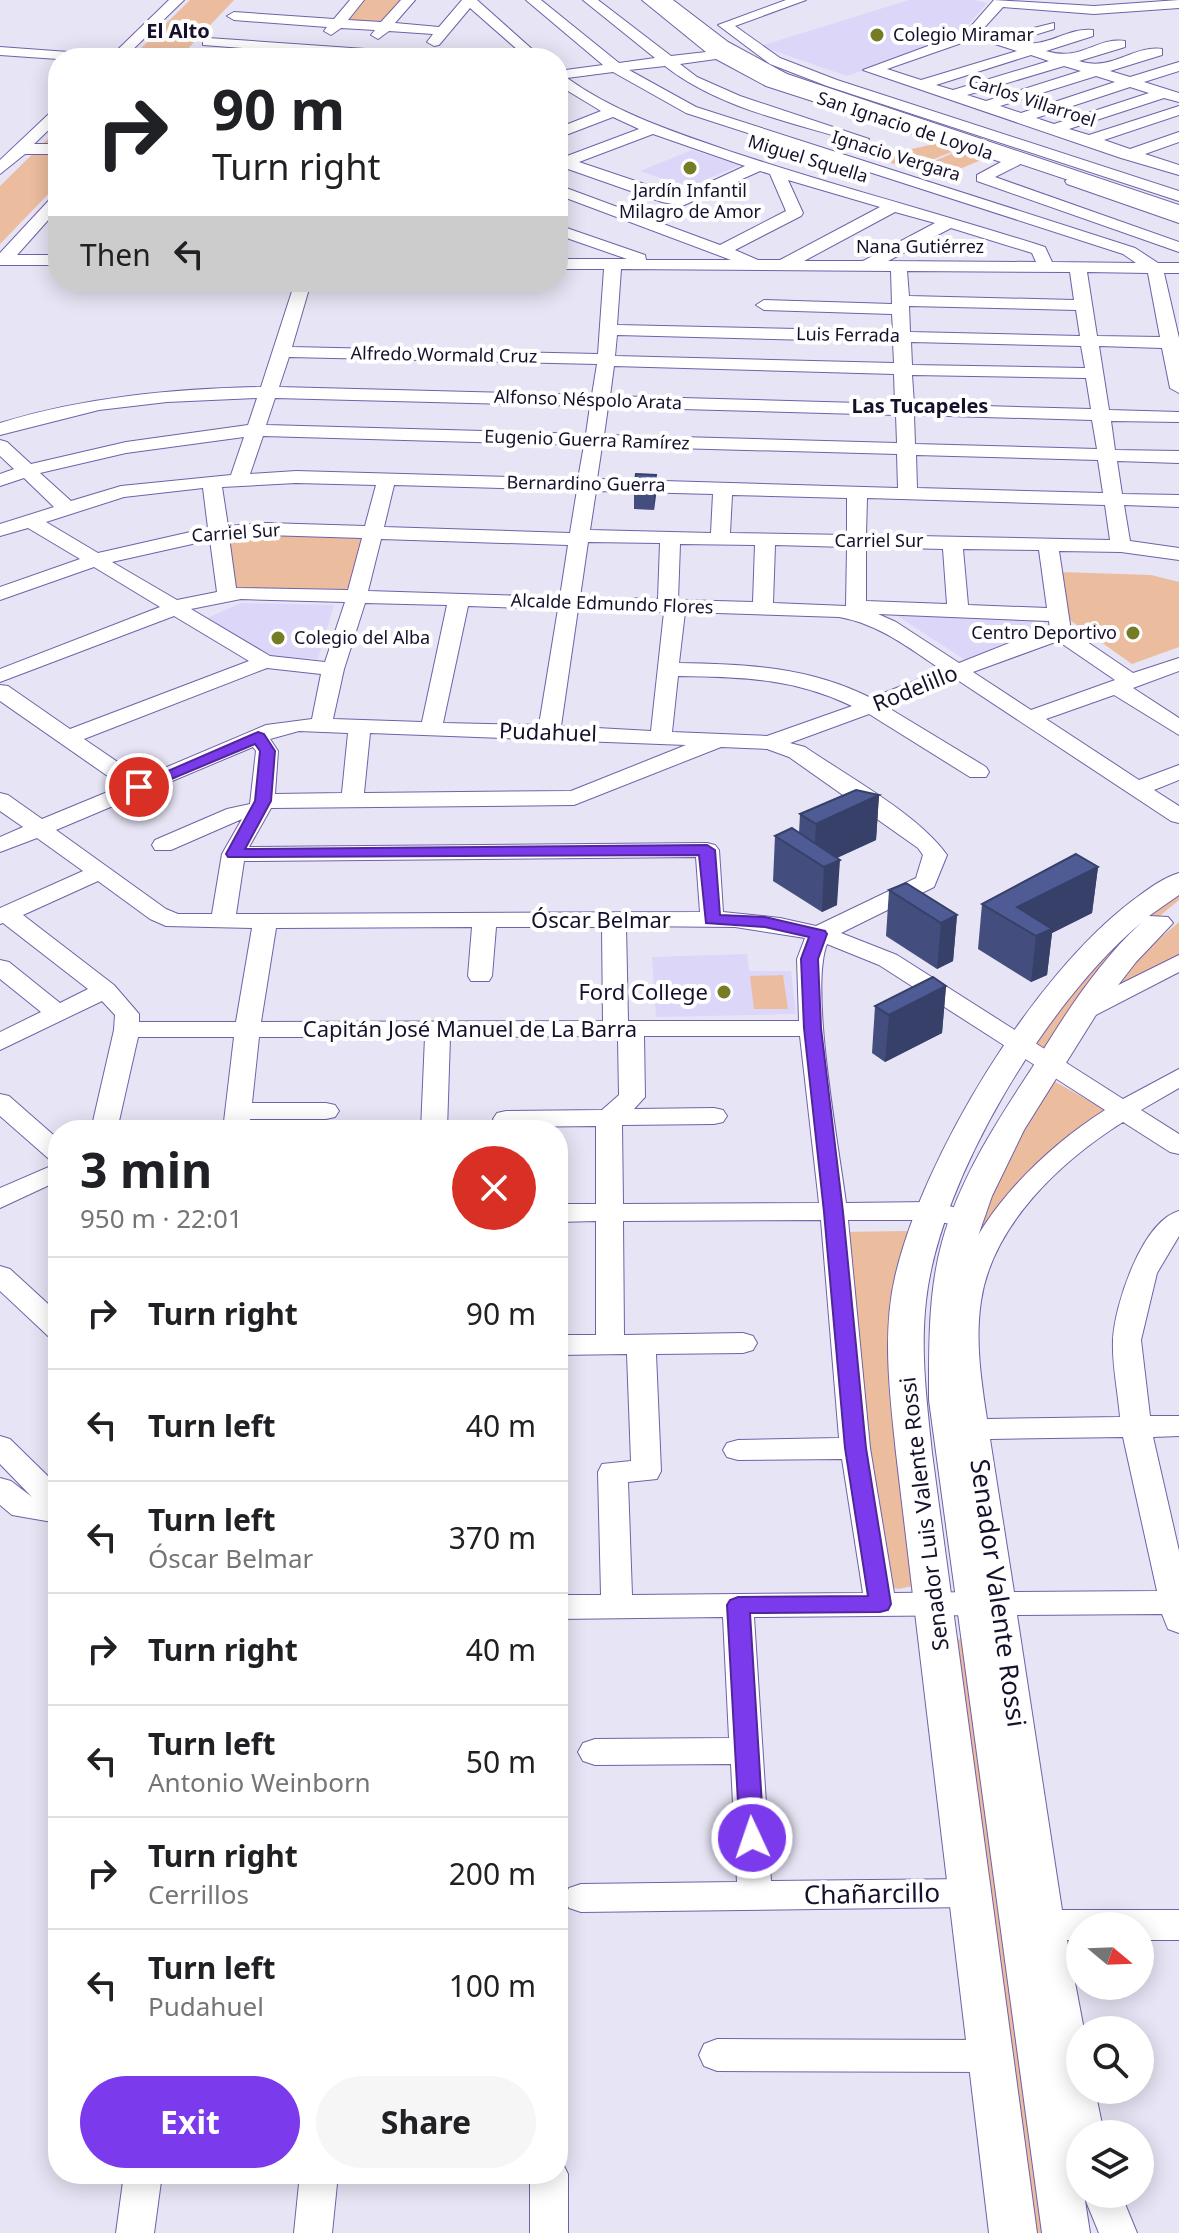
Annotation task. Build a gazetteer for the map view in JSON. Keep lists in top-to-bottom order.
{
  "streets": {
    "main road": ["San Ignacio de Loyola", "Senador Luis Valente Rossi"],
    "street": [
      "Carlos Villarroel",
      "Ignacio Vergara",
      "Miguel Squella",
      "Nana Gutiérrez",
      "Luis Ferrada",
      "Alfredo Wormald Cruz",
      "Alfonso Néspolo Arata",
      "Eugenio Guerra Ramírez",
      "Bernardino Guerra",
      "Carriel Sur",
      "Alcalde Edmundo Flores",
      "Rodelillo",
      "Pudahuel",
      "Óscar Belmar",
      "Capitán José Manuel de La Barra",
      "Senador Valente Rossi",
      "Chañarcillo"
    ]
  },
  "crossings": [
    ["Ignacio Vergara", "Nana Gutiérrez"],
    ["Miguel Squella", "Nana Gutiérrez"],
    ["Alcalde Edmundo Flores", "Rodelillo"],
    ["Rodelillo", "Pudahuel"],
    ["Pudahuel", "Óscar Belmar"],
    ["Óscar Belmar", "Senador Luis Valente Rossi"],
    ["Óscar Belmar", "Senador Valente Rossi"],
    ["Senador Luis Valente Rossi", "Senador Valente Rossi"],
    ["Senador Luis Valente Rossi", "Chañarcillo"]
  ],
  "districts": ["El Alto", "Las Tucapeles"],
  "places": [
    "Colegio Miramar",
    "Jardín Infantil Milagro de Amor",
    "Centro Deportivo",
    "Colegio del Alba",
    "Ford College"
  ],
  "north": "right",
  "page": {
    "turn": ["90 m", "Turn right"],
    "then": "Then",
    "heading": ["3 min", "950 m · 22:01"],
    "list": [
      {
        "name": "Turn right",
        "value": "90 m"
      },
      {
        "name": "Turn left",
        "value": "40 m"
      },
      {
        "name": "Turn left",
        "note": "Óscar Belmar",
        "value": "370 m"
      },
      {
        "name": "Turn right",
        "value": "40 m"
      },
      {
        "name": "Turn left",
        "note": "Antonio Weinborn",
        "value": "50 m"
      },
      {
        "name": "Turn right",
        "note": "Cerrillos",
        "value": "200 m"
      },
      {
        "name": "Turn left",
        "note": "Pudahuel",
        "value": "100 m"
      }
    ],
    "buttons": ["Exit", "Share"]
  }
}
